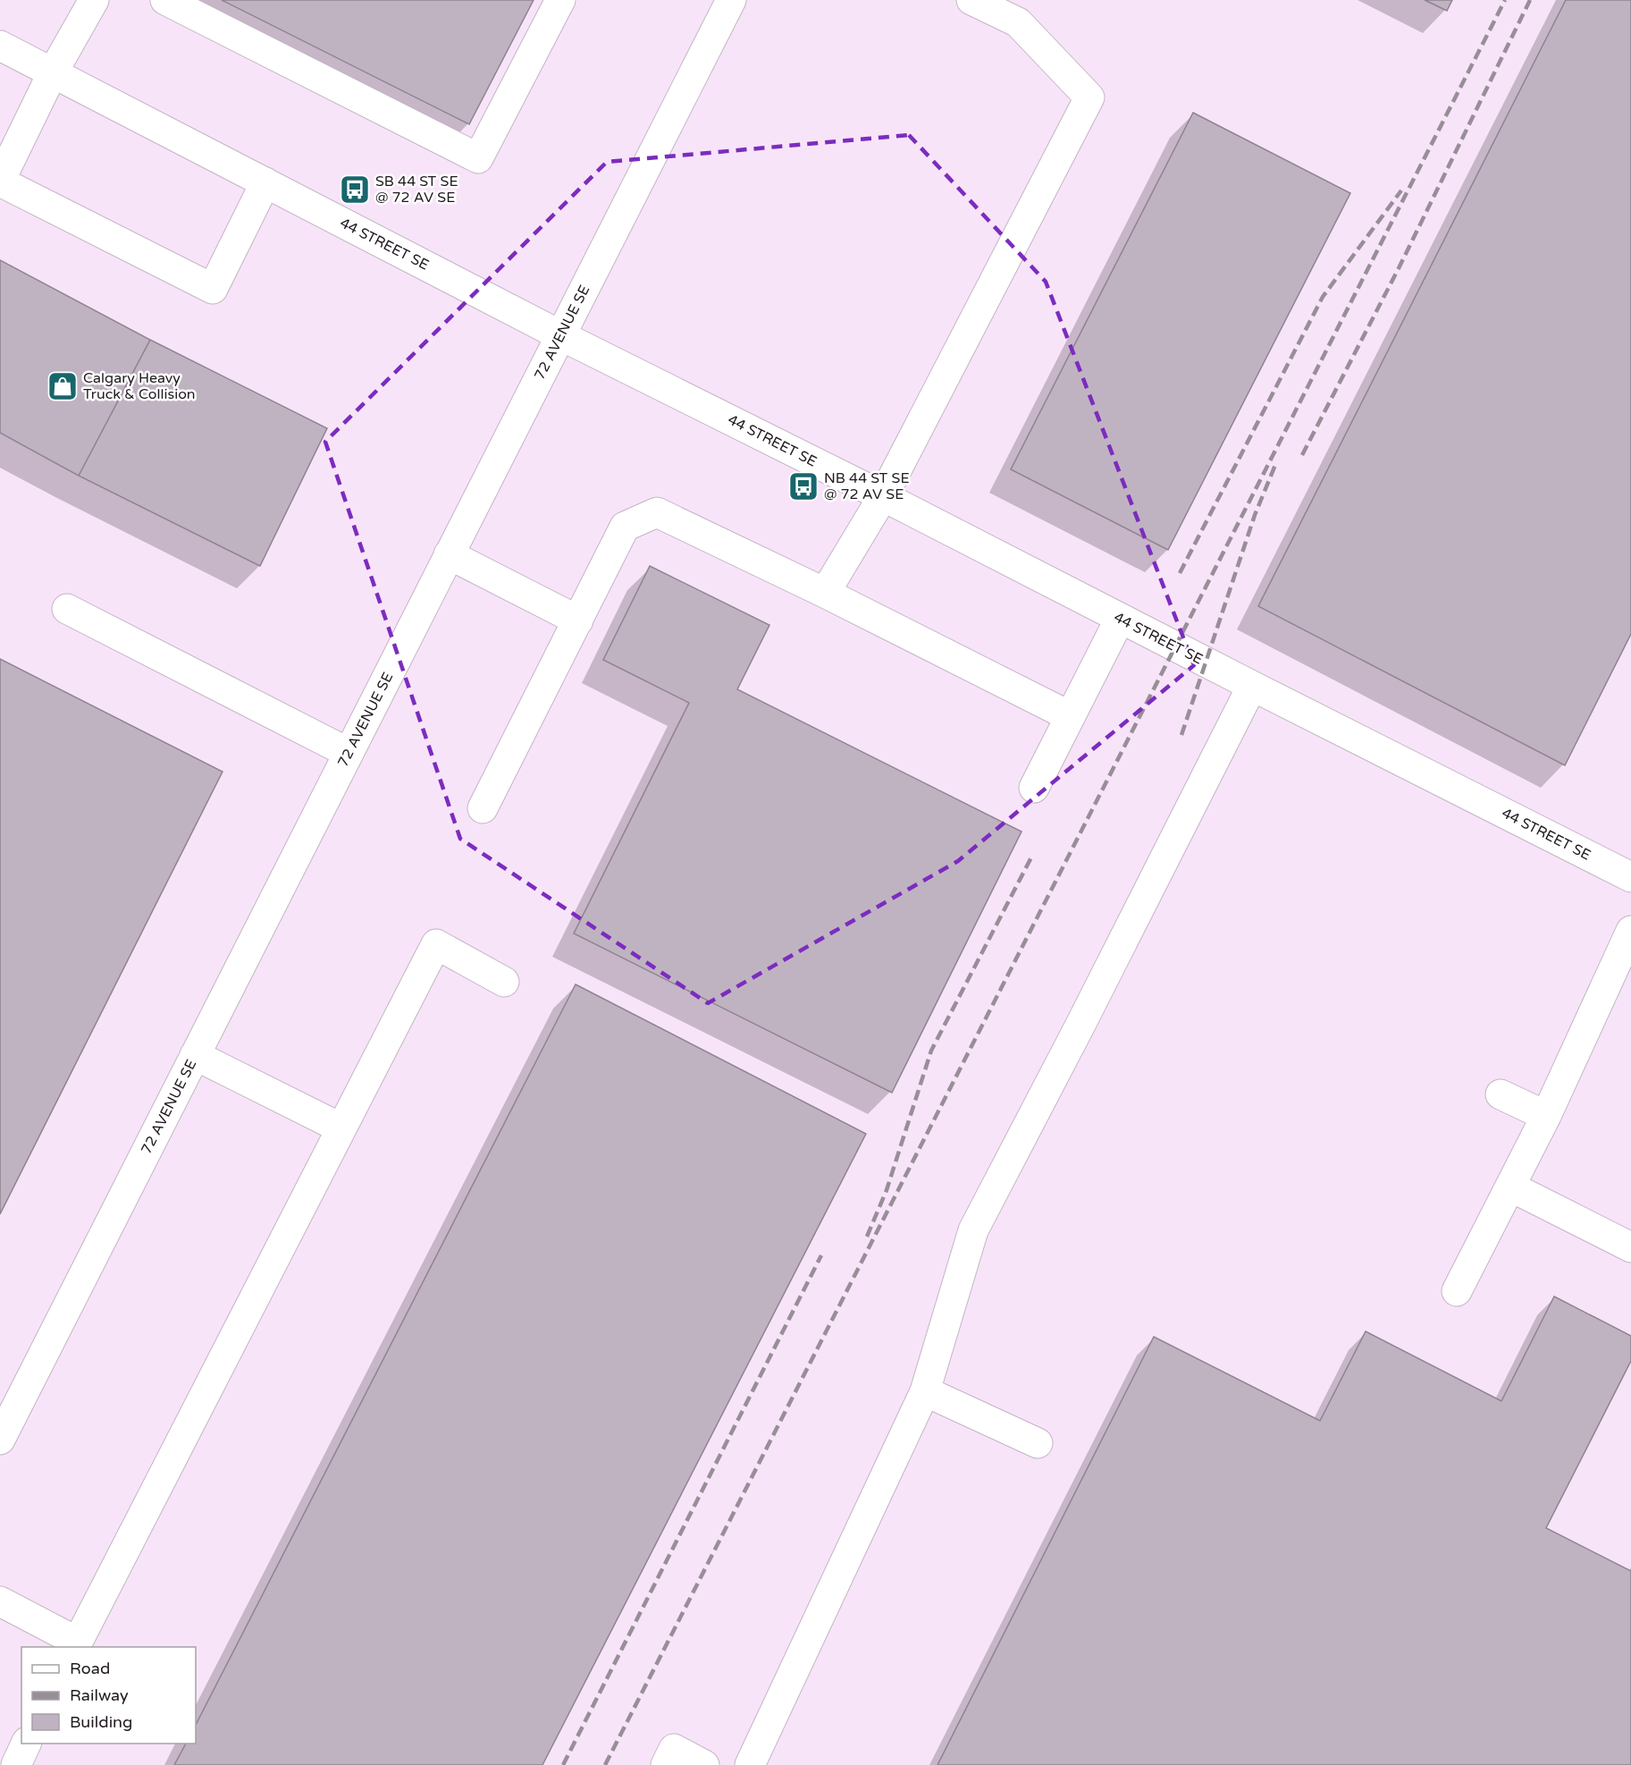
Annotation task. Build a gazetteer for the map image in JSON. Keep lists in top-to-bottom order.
{
  "streets": {
    "street": ["44 STREET SE", "72 AVENUE SE"]
  },
  "crossings": [
    ["44 STREET SE", "72 AVENUE SE"]
  ],
  "places": {
    "bus stop": ["SB 44 ST SE @ 72 AV SE", "NB 44 ST SE @ 72 AV SE"],
    "shop": ["Calgary Heavy Truck & Collision"]
  },
  "legend": ["Road", "Railway", "Building"]
}
